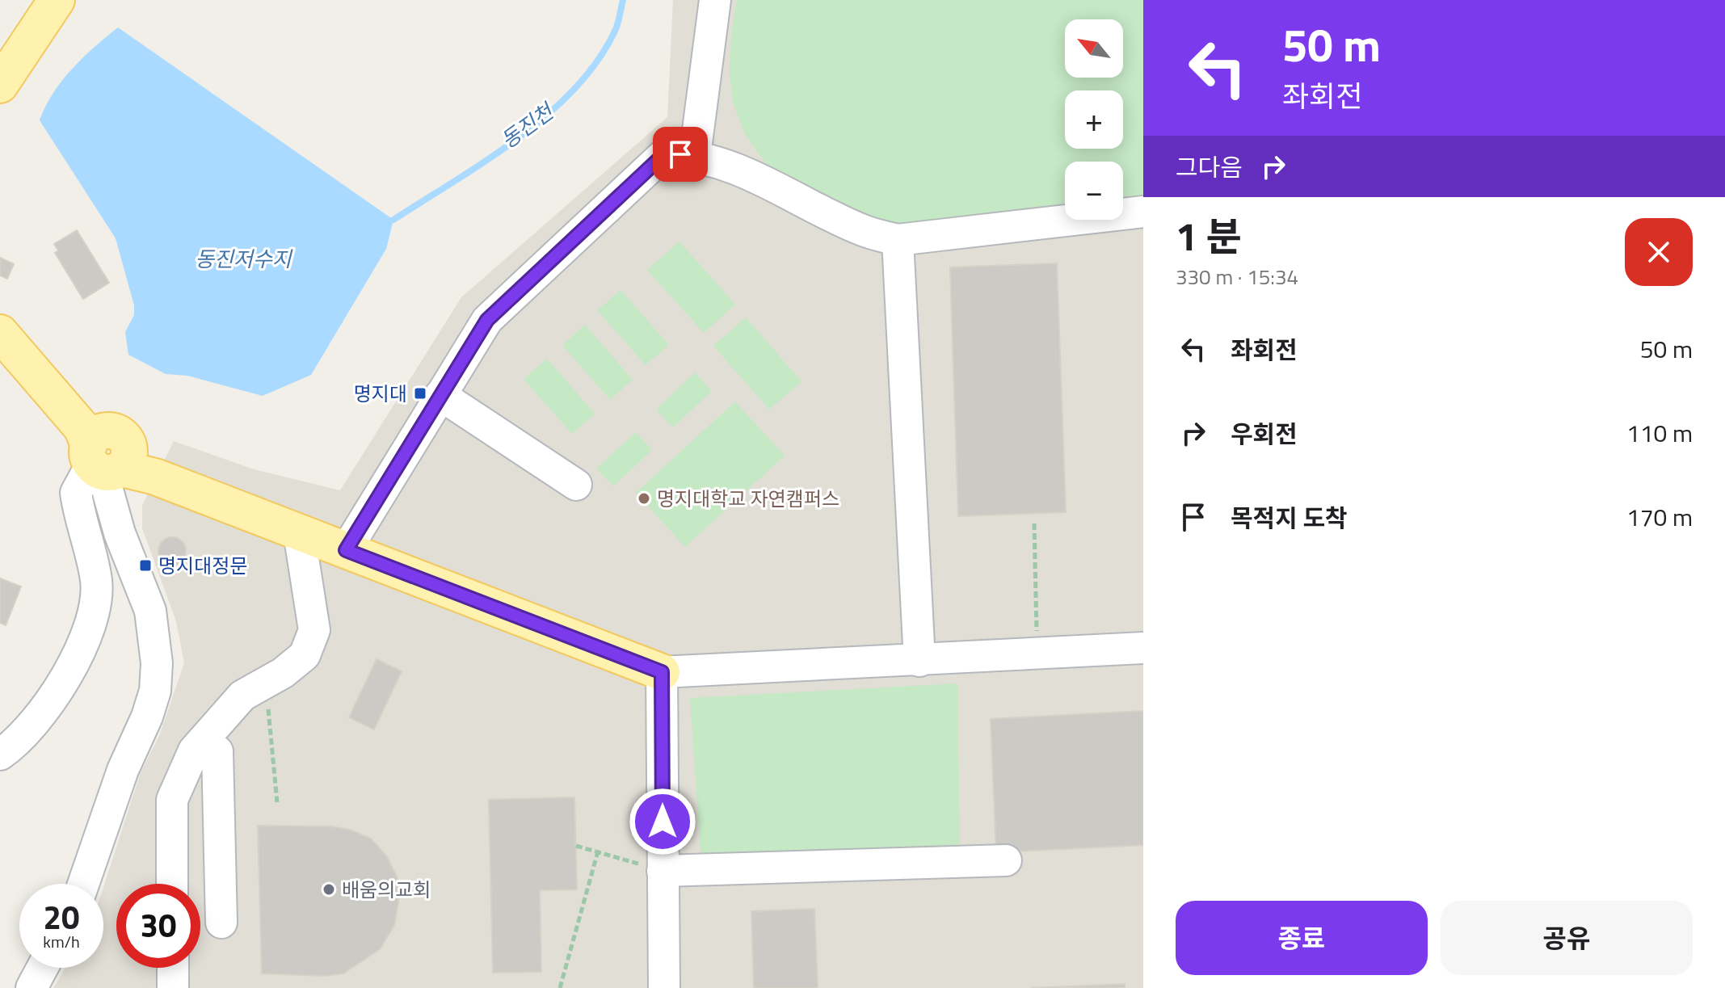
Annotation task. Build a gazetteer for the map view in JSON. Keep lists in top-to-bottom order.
{
  "water": ["동진천", "동진저수지"],
  "places": {
    "transit": ["명지대", "명지대정문"],
    "other": ["명지대학교 자연캠퍼스", "배움의교회"]
  },
  "north": "top left",
  "page": {
    "turn": ["50 m", "좌회전"],
    "map_buttons": ["+", "−"],
    "then": "그다음",
    "heading": ["1 분", "330 m · 15:34"],
    "list": [
      {
        "name": "좌회전",
        "value": "50 m"
      },
      {
        "name": "우회전",
        "value": "110 m"
      },
      {
        "name": "목적지 도착",
        "value": "170 m"
      }
    ],
    "speed": "20 km/h",
    "limit": "30",
    "buttons": ["종료", "공유"]
  }
}
